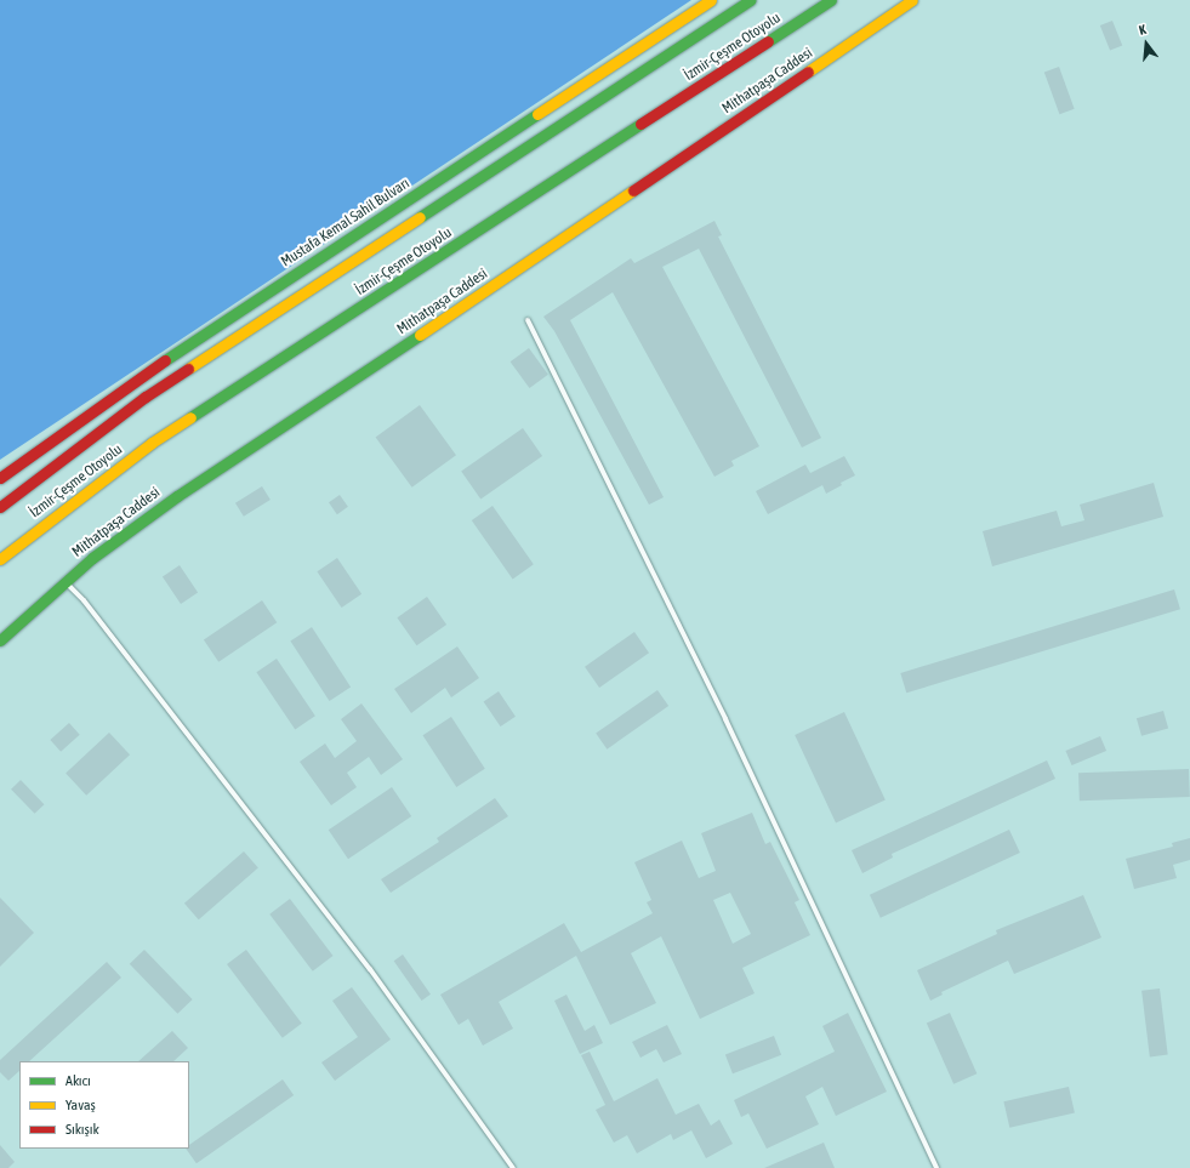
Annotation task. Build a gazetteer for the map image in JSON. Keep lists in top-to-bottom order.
{
  "streets": {
    "main road": ["İzmir-Çeşme Otoyolu", "Mithatpaşa Caddesi", "Mustafa Kemal Sahil Bulvarı"]
  },
  "legend": ["Akıcı", "Yavaş", "Sıkışık"],
  "north": "top"
}
